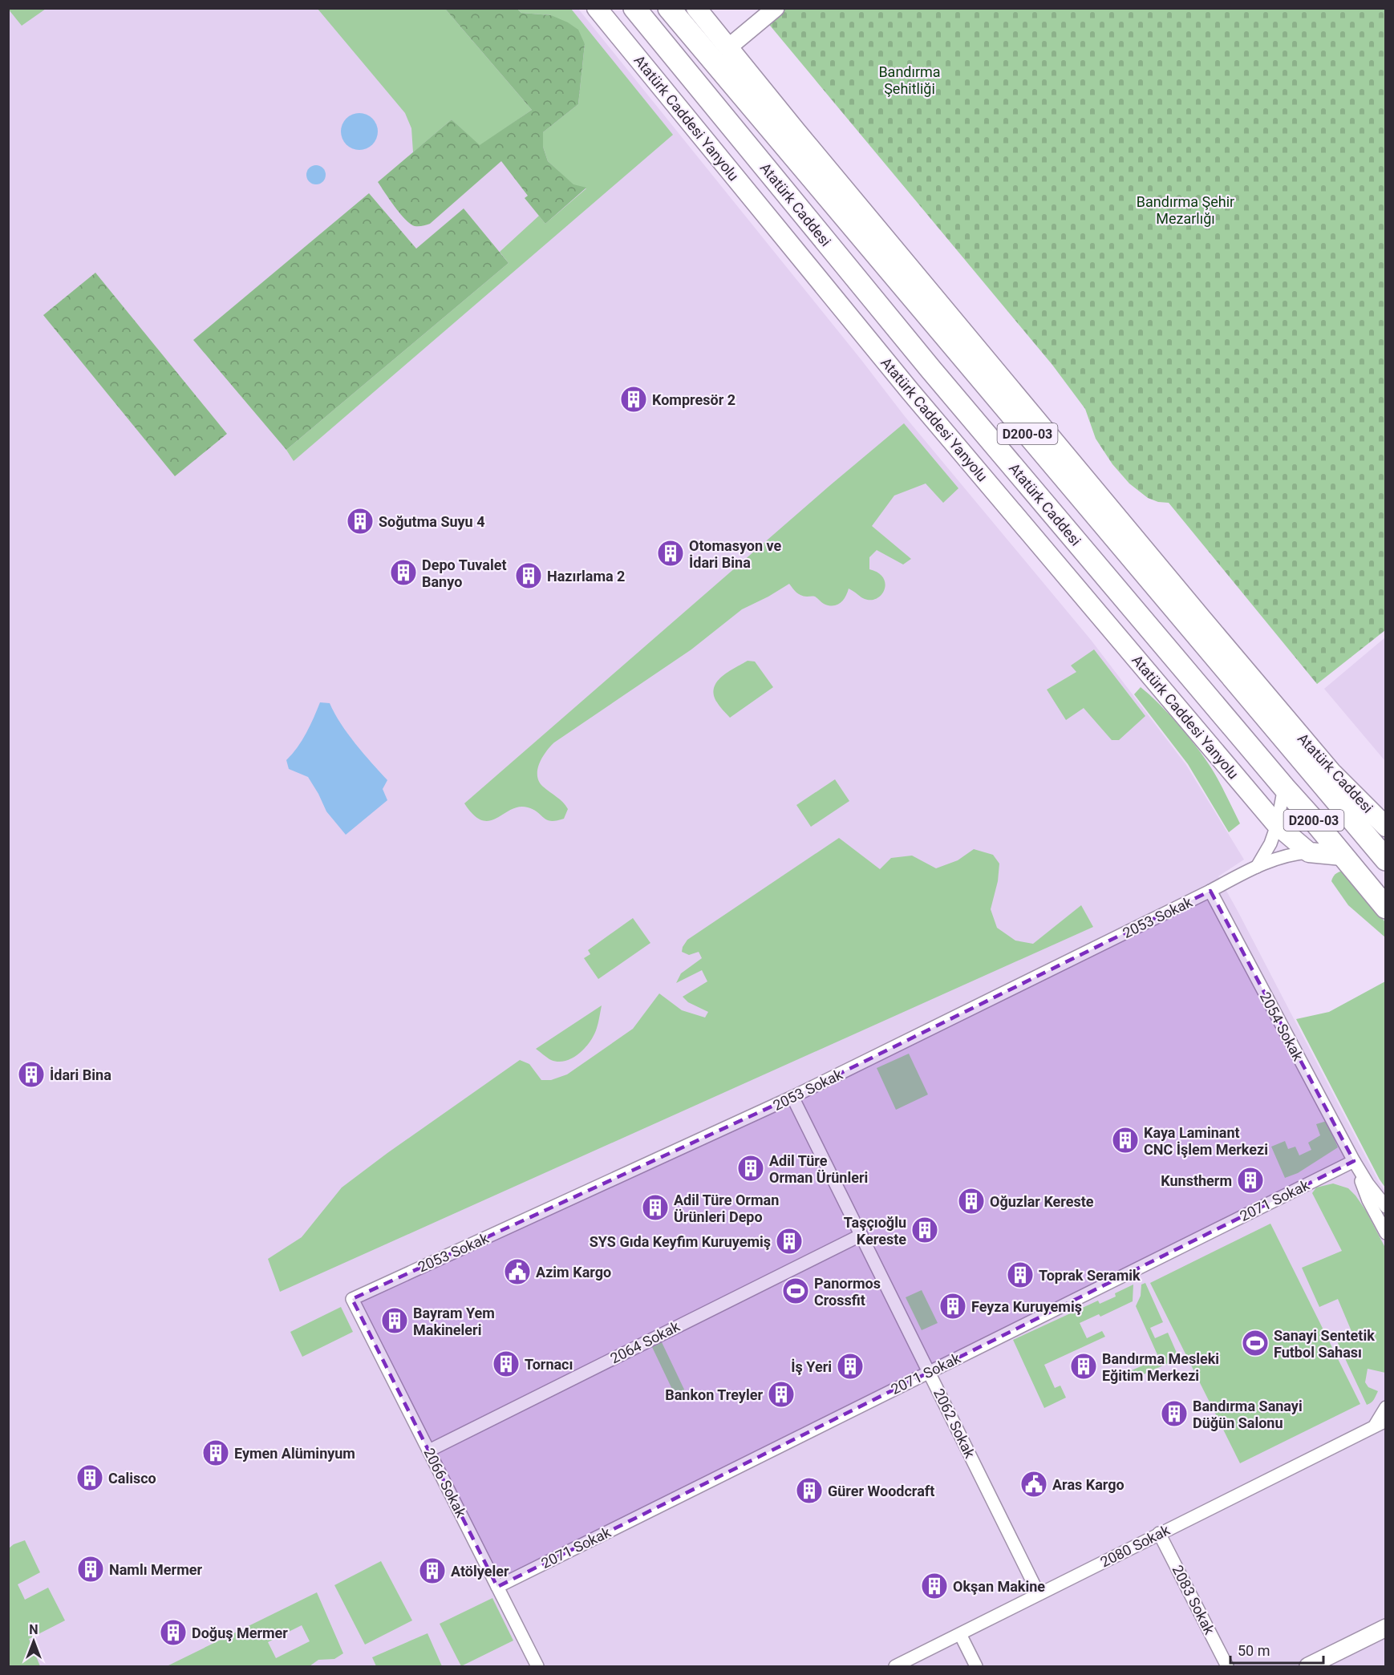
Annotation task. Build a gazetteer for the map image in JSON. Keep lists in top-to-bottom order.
{
  "streets": {
    "highway": ["Atatürk Caddesi", "D200-03"],
    "main road": ["Atatürk Caddesi Yanyolu"],
    "street": [
      "2053 Sokak",
      "2054 Sokak",
      "2071 Sokak",
      "2064 Sokak",
      "2062 Sokak",
      "2066 Sokak",
      "2080 Sokak",
      "2083 Sokak"
    ]
  },
  "crossings": [
    ["Atatürk Caddesi Yanyolu", "2053 Sokak"],
    ["2053 Sokak", "2054 Sokak"],
    ["2053 Sokak", "2062 Sokak"],
    ["2053 Sokak", "2066 Sokak"],
    ["2054 Sokak", "2071 Sokak"],
    ["2071 Sokak", "2062 Sokak"],
    ["2071 Sokak", "2066 Sokak"],
    ["2064 Sokak", "2062 Sokak"],
    ["2064 Sokak", "2066 Sokak"],
    ["2062 Sokak", "2080 Sokak"],
    ["2080 Sokak", "2083 Sokak"]
  ],
  "parks": ["Bandırma Şehitliği", "Bandırma Şehir Mezarlığı"],
  "places": {
    "building": [
      "Kompresör 2",
      "Soğutma Suyu 4",
      "Otomasyon ve İdari Bina",
      "Depo Tuvalet Banyo",
      "Hazırlama 2",
      "İdari Bina",
      "Kaya Laminant CNC İşlem Merkezi",
      "Adil Türe Orman Ürünleri",
      "Kunstherm",
      "Oğuzlar Kereste",
      "Adil Türe Orman Ürünleri Depo",
      "Taşçıoğlu Kereste",
      "SYS Gıda Keyfim Kuruyemiş",
      "Toprak Seramik",
      "Feyza Kuruyemiş",
      "Bayram Yem Makineleri",
      "Tornacı",
      "İş Yeri",
      "Bandırma Mesleki Eğitim Merkezi",
      "Bankon Treyler",
      "Bandırma Sanayi Düğün Salonu",
      "Eymen Alüminyum",
      "Calisco",
      "Gürer Woodcraft",
      "Namlı Mermer",
      "Atölyeler",
      "Okşan Makine",
      "Doğuş Mermer"
    ],
    "public building": ["Azim Kargo", "Aras Kargo"],
    "sports": ["Panormos Crossfit", "Sanayi Sentetik Futbol Sahası"]
  },
  "scale_bar": "50 m",
  "north": "top"
}
